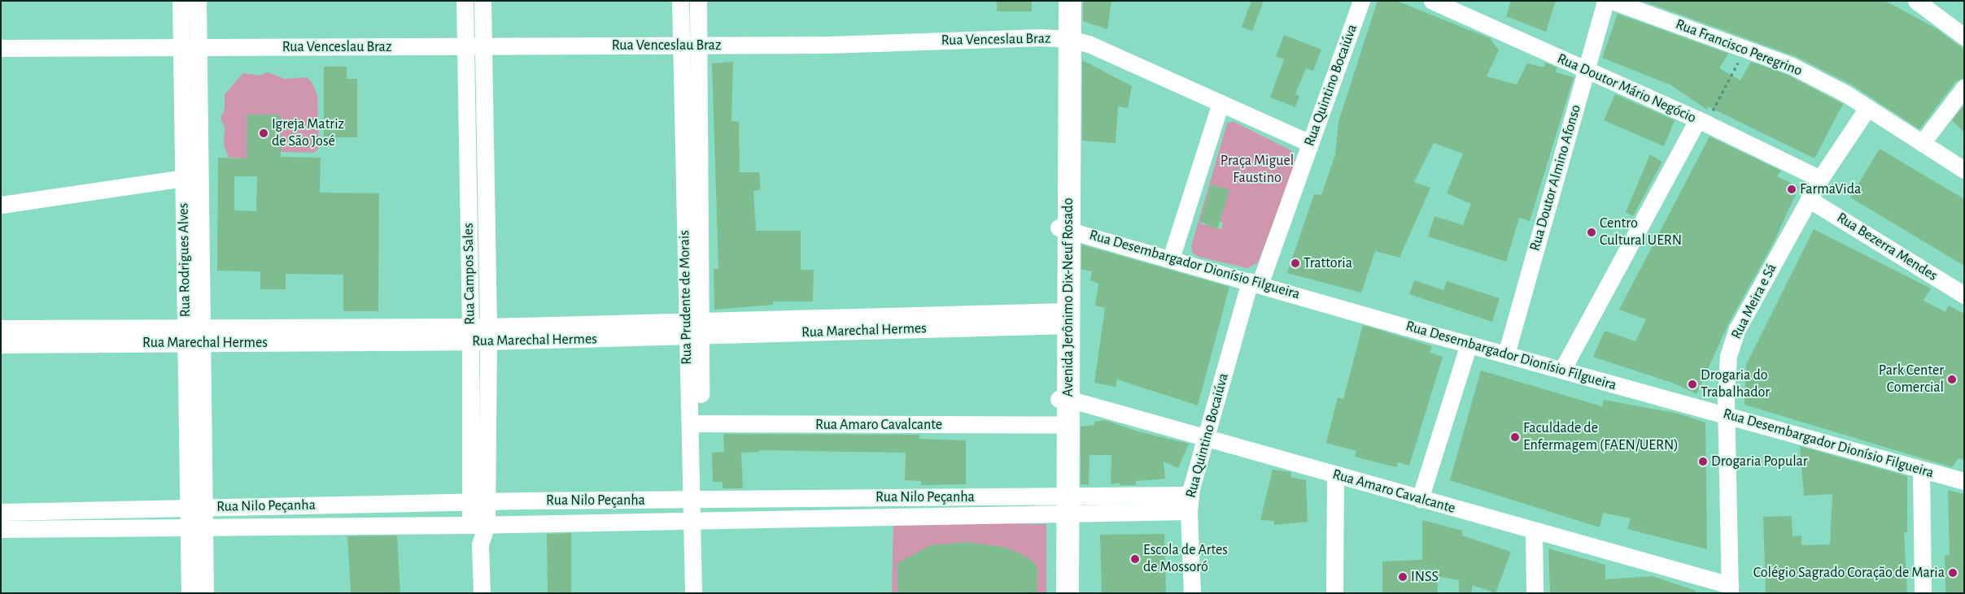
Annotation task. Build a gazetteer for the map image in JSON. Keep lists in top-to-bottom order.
{
  "streets": {
    "main road": ["Avenida Jerônimo Dix-Neuf Rosado"],
    "street": [
      "Rua Venceslau Braz",
      "Rua Francisco Peregrino",
      "Rua Quintino Bocaiúva",
      "Rua Doutor Mário Negócio",
      "Rua Doutor Almino Afonso",
      "Rua Bezerra Mendes",
      "Rua Rodrigues Alves",
      "Rua Desembargador Dionísio Filgueira",
      "Rua Campos Sales",
      "Rua Prudente de Morais",
      "Rua Meira e Sá",
      "Rua Marechal Hermes",
      "Rua Amaro Cavalcante",
      "Rua Nilo Peçanha"
    ]
  },
  "crossings": [
    ["Rua Venceslau Braz", "Rua Quintino Bocaiúva"],
    ["Rua Venceslau Braz", "Rua Rodrigues Alves"],
    ["Rua Venceslau Braz", "Rua Campos Sales"],
    ["Rua Venceslau Braz", "Rua Prudente de Morais"],
    ["Rua Venceslau Braz", "Avenida Jerônimo Dix-Neuf Rosado"],
    ["Rua Francisco Peregrino", "Rua Meira e Sá"],
    ["Rua Quintino Bocaiúva", "Rua Desembargador Dionísio Filgueira"],
    ["Rua Quintino Bocaiúva", "Rua Amaro Cavalcante"],
    ["Rua Quintino Bocaiúva", "Rua Nilo Peçanha"],
    ["Rua Doutor Mário Negócio", "Rua Doutor Almino Afonso"],
    ["Rua Doutor Mário Negócio", "Rua Meira e Sá"],
    ["Rua Doutor Almino Afonso", "Rua Desembargador Dionísio Filgueira"],
    ["Rua Bezerra Mendes", "Rua Meira e Sá"],
    ["Rua Rodrigues Alves", "Rua Marechal Hermes"],
    ["Rua Rodrigues Alves", "Rua Nilo Peçanha"],
    ["Rua Desembargador Dionísio Filgueira", "Avenida Jerônimo Dix-Neuf Rosado"],
    ["Rua Desembargador Dionísio Filgueira", "Rua Meira e Sá"],
    ["Rua Campos Sales", "Rua Marechal Hermes"],
    ["Rua Campos Sales", "Rua Nilo Peçanha"],
    ["Rua Prudente de Morais", "Rua Marechal Hermes"],
    ["Rua Prudente de Morais", "Rua Amaro Cavalcante"],
    ["Rua Prudente de Morais", "Rua Nilo Peçanha"],
    ["Avenida Jerônimo Dix-Neuf Rosado", "Rua Marechal Hermes"],
    ["Avenida Jerônimo Dix-Neuf Rosado", "Rua Amaro Cavalcante"],
    ["Avenida Jerônimo Dix-Neuf Rosado", "Rua Nilo Peçanha"],
    ["Rua Meira e Sá", "Rua Amaro Cavalcante"]
  ],
  "parks": ["Praça Miguel Faustino"],
  "places": [
    "Igreja Matriz de São José",
    "FarmaVida",
    "Centro Cultural UERN",
    "Trattoria",
    "Park Center Comercial",
    "Drogaria do Trabalhador",
    "Faculdade de Enfermagem (FAEN/UERN)",
    "Drogaria Popular",
    "Escola de Artes de Mossoró",
    "Colégio Sagrado Coração de Maria",
    "INSS"
  ]
}
